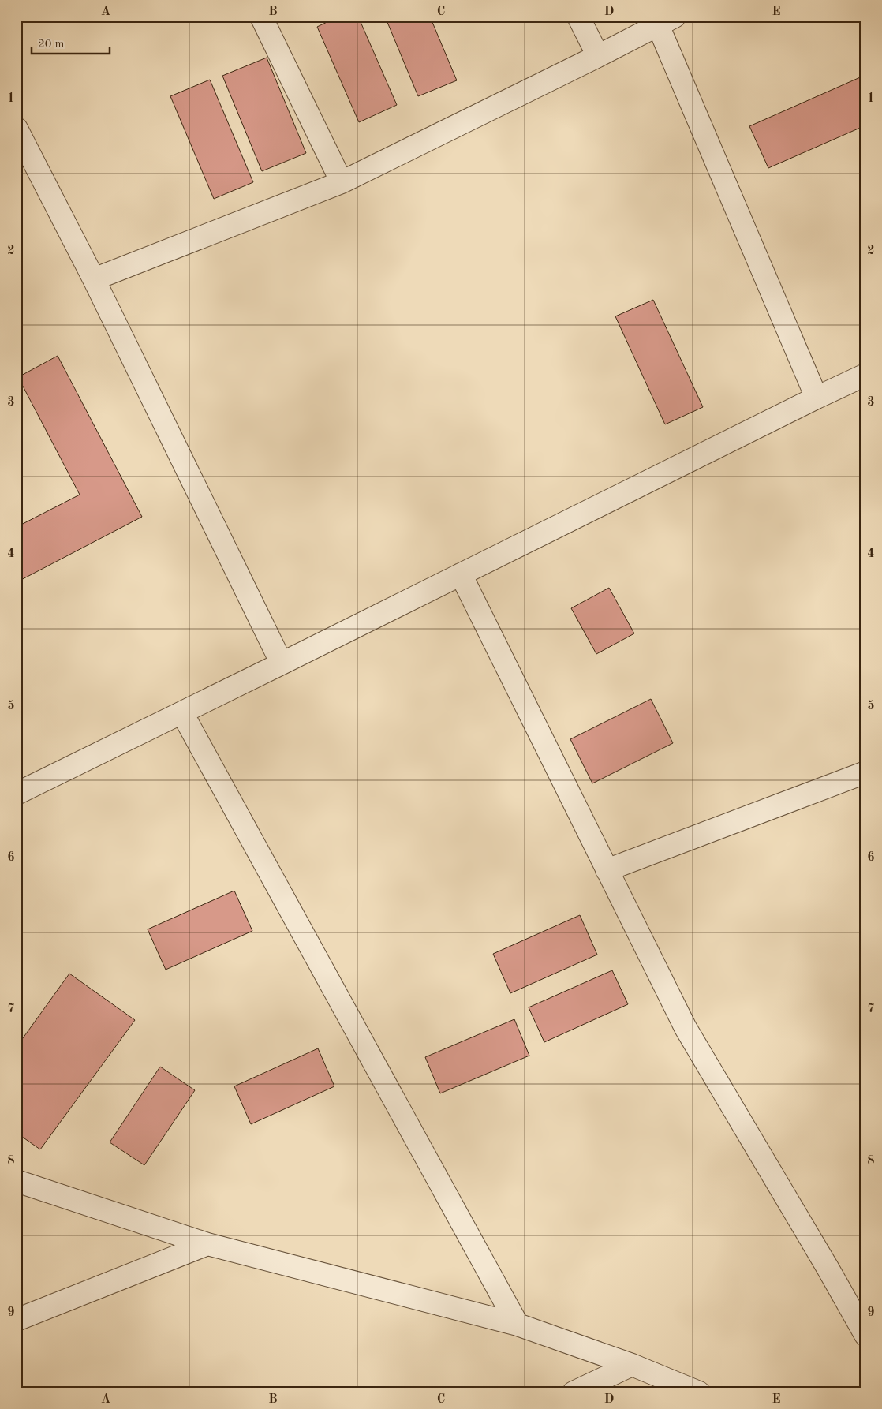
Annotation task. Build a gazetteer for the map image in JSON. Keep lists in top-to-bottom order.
{
  "scale_bar": "20 m",
  "grid": {
    "columns": [
      "A",
      "B",
      "C",
      "D",
      "E"
    ],
    "rows": [
      "1",
      "2",
      "3",
      "4",
      "5",
      "6",
      "7",
      "8",
      "9"
    ]
  }
}
